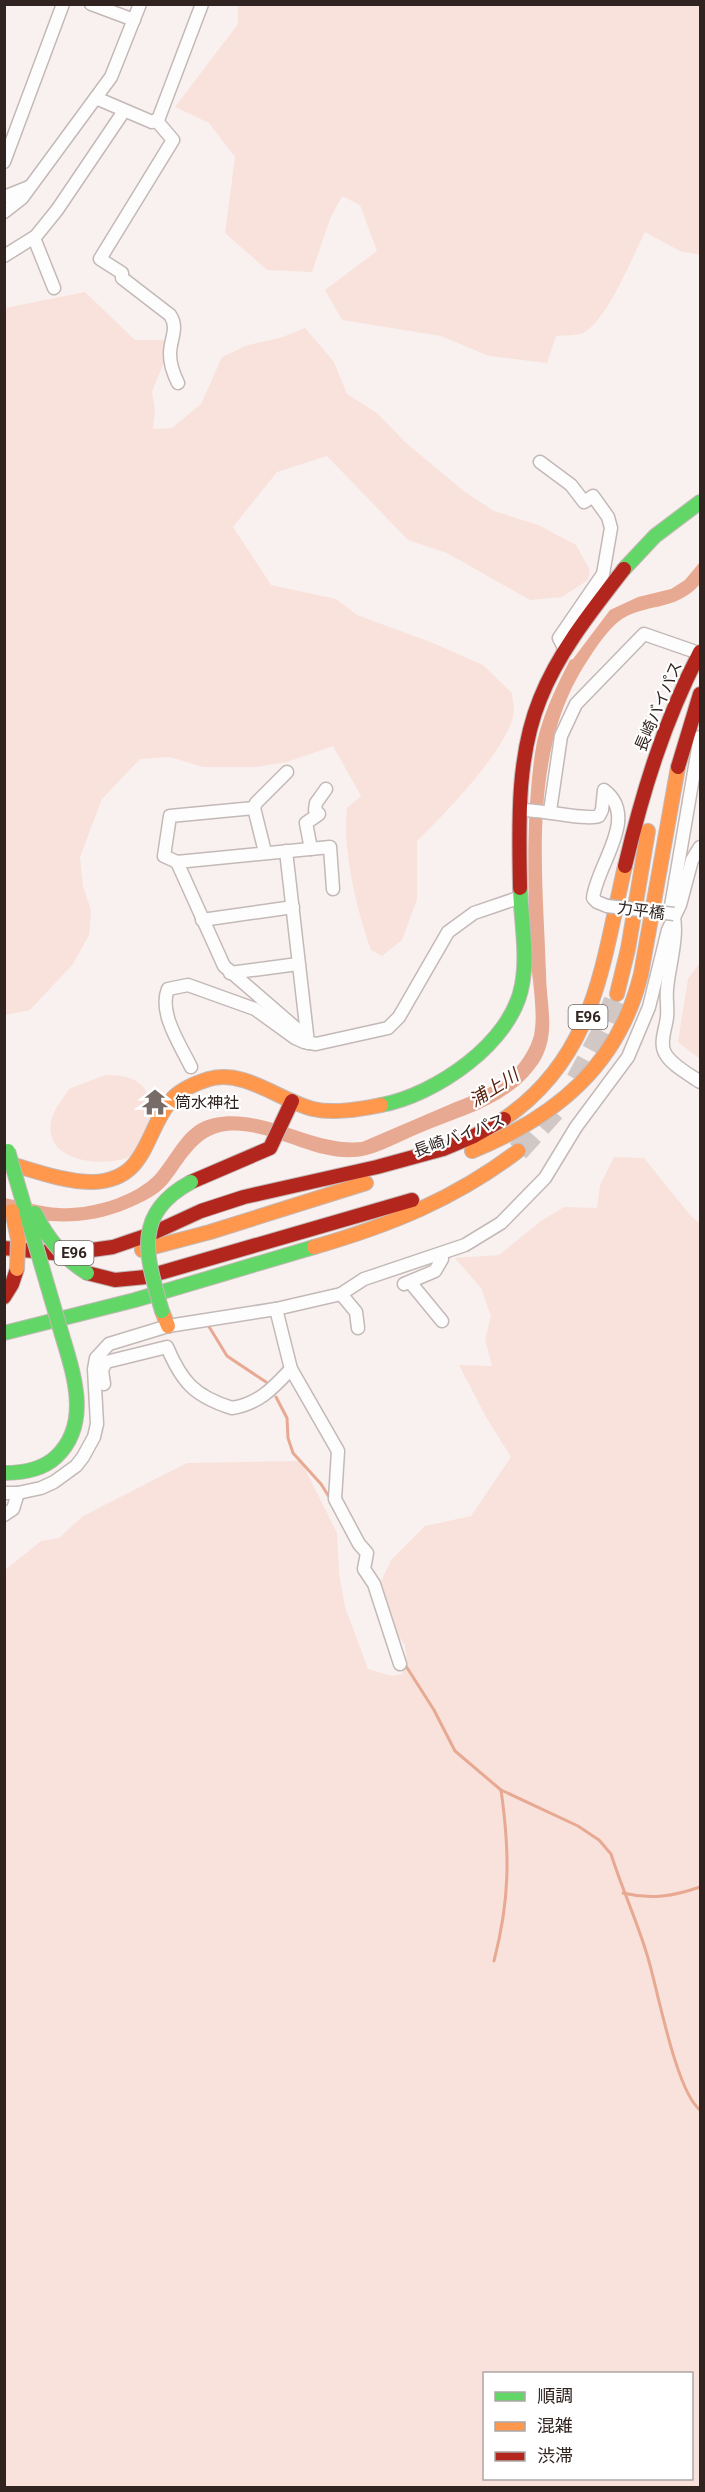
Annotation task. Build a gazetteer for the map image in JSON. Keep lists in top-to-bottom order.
{
  "streets": {
    "main road": ["長崎バイパス", "E96"],
    "street": ["力平橋"]
  },
  "water": ["浦上川"],
  "places": {
    "temple": ["筒水神社"]
  },
  "legend": ["順調", "混雑", "渋滞"]
}
